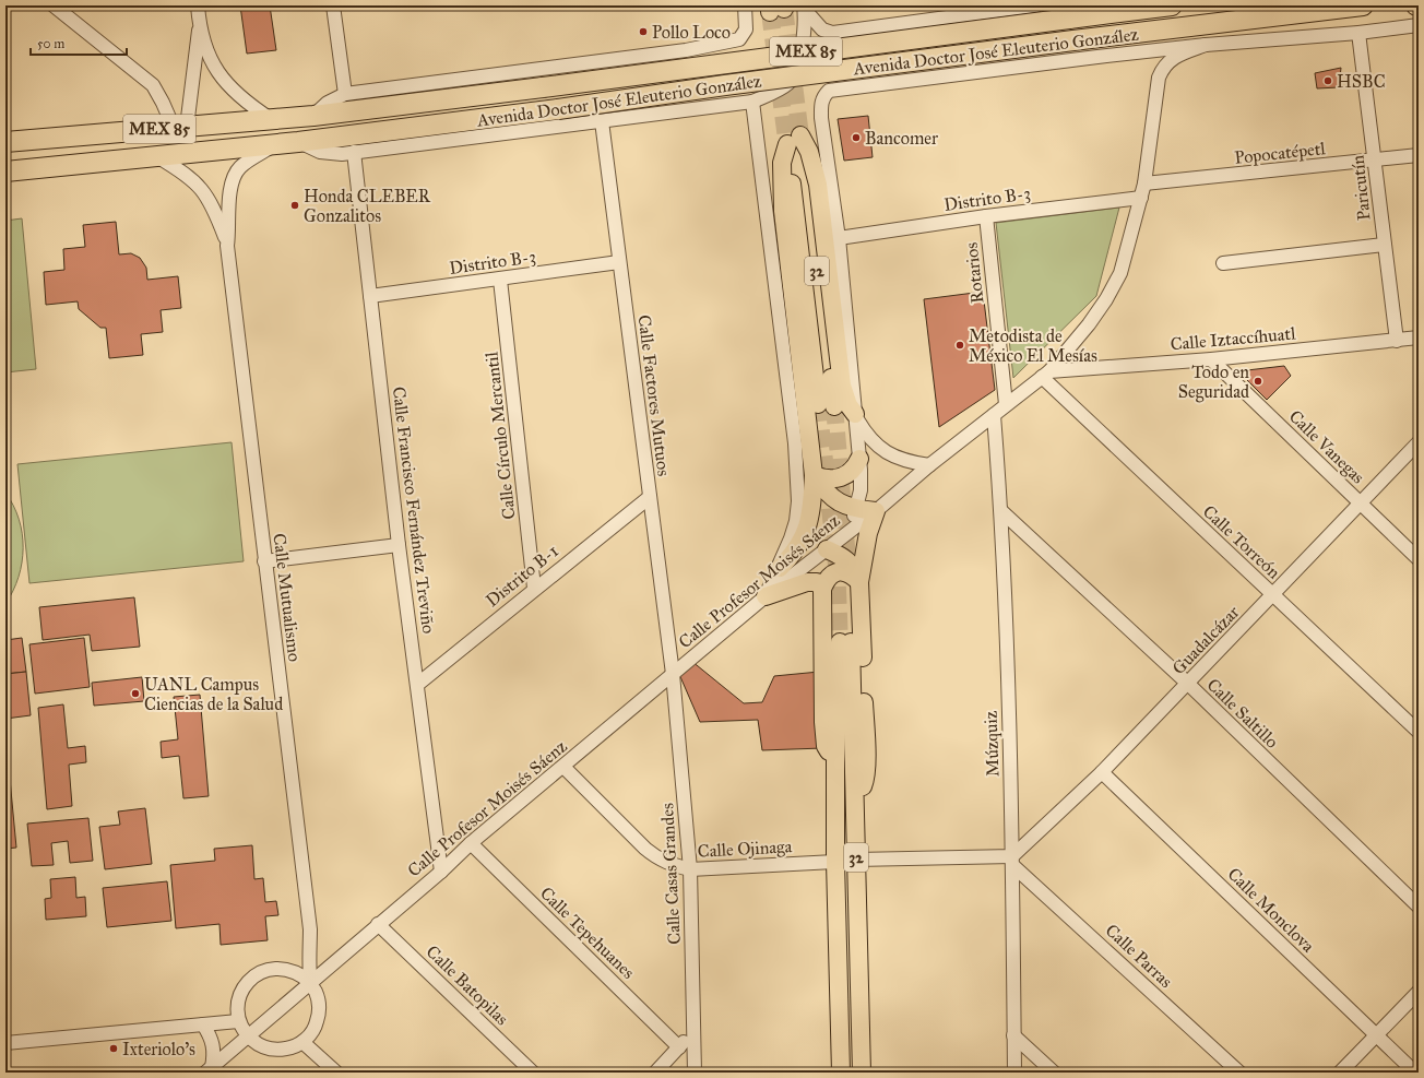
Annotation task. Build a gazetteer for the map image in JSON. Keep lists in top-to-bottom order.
{
  "streets": {
    "highway": ["MEX 85", "Avenida Doctor José Eleuterio González"],
    "main road": ["32"],
    "street": [
      "Popocatépetl",
      "Paricutín",
      "Distrito B-3",
      "Rotarios",
      "Calle Iztaccíhuatl",
      "Calle Factores Mutuos",
      "Calle Círculo Mercantil",
      "Calle Vanegas",
      "Calle Francisco Fernández Treviño",
      "Calle Torreón",
      "Distrito B-1",
      "Calle Profesor Moisés Sáenz",
      "Calle Mutualismo",
      "Guadalcázar",
      "Calle Saltillo",
      "Múzquiz",
      "Calle Ojinaga",
      "Calle Casas Grandes",
      "Calle Monclova",
      "Calle Tepehuanes",
      "Calle Parras",
      "Calle Batopilas"
    ]
  },
  "crossings": [
    ["Avenida Doctor José Eleuterio González", "Calle Mutualismo"],
    ["Popocatépetl", "Paricutín"],
    ["Popocatépetl", "Calle Profesor Moisés Sáenz"],
    ["Paricutín", "Calle Iztaccíhuatl"],
    ["Distrito B-3", "Rotarios"],
    ["Distrito B-3", "Calle Factores Mutuos"],
    ["Distrito B-3", "Calle Círculo Mercantil"],
    ["Distrito B-3", "Calle Francisco Fernández Treviño"],
    ["Distrito B-3", "Calle Profesor Moisés Sáenz"],
    ["32", "Calle Ojinaga"],
    ["Rotarios", "Calle Profesor Moisés Sáenz"],
    ["Calle Iztaccíhuatl", "Calle Vanegas"],
    ["Calle Iztaccíhuatl", "Calle Torreón"],
    ["Calle Iztaccíhuatl", "Calle Profesor Moisés Sáenz"],
    ["Calle Factores Mutuos", "Distrito B-1"],
    ["Calle Factores Mutuos", "Calle Profesor Moisés Sáenz"],
    ["Calle Factores Mutuos", "Calle Casas Grandes"],
    ["Calle Círculo Mercantil", "Distrito B-1"],
    ["Calle Vanegas", "Guadalcázar"],
    ["Calle Francisco Fernández Treviño", "Distrito B-1"],
    ["Calle Francisco Fernández Treviño", "Calle Profesor Moisés Sáenz"],
    ["Calle Torreón", "Calle Profesor Moisés Sáenz"],
    ["Calle Torreón", "Guadalcázar"],
    ["Calle Profesor Moisés Sáenz", "Calle Mutualismo"],
    ["Calle Profesor Moisés Sáenz", "Múzquiz"],
    ["Calle Profesor Moisés Sáenz", "Calle Ojinaga"],
    ["Calle Profesor Moisés Sáenz", "Calle Casas Grandes"],
    ["Calle Profesor Moisés Sáenz", "Calle Tepehuanes"],
    ["Calle Profesor Moisés Sáenz", "Calle Batopilas"],
    ["Guadalcázar", "Calle Saltillo"],
    ["Guadalcázar", "Múzquiz"],
    ["Guadalcázar", "Calle Monclova"],
    ["Guadalcázar", "Calle Parras"],
    ["Calle Saltillo", "Múzquiz"],
    ["Múzquiz", "Calle Parras"],
    ["Calle Ojinaga", "Calle Casas Grandes"]
  ],
  "places": [
    "Pollo Loco",
    "HSBC",
    "Bancomer",
    "Honda CLEBER Gonzalitos",
    "Metodista de México El Mesías",
    "Todo en Seguridad",
    "UANL Campus Ciencias de la Salud",
    "Ixteriolo's"
  ],
  "scale_bar": "50 m"
}
